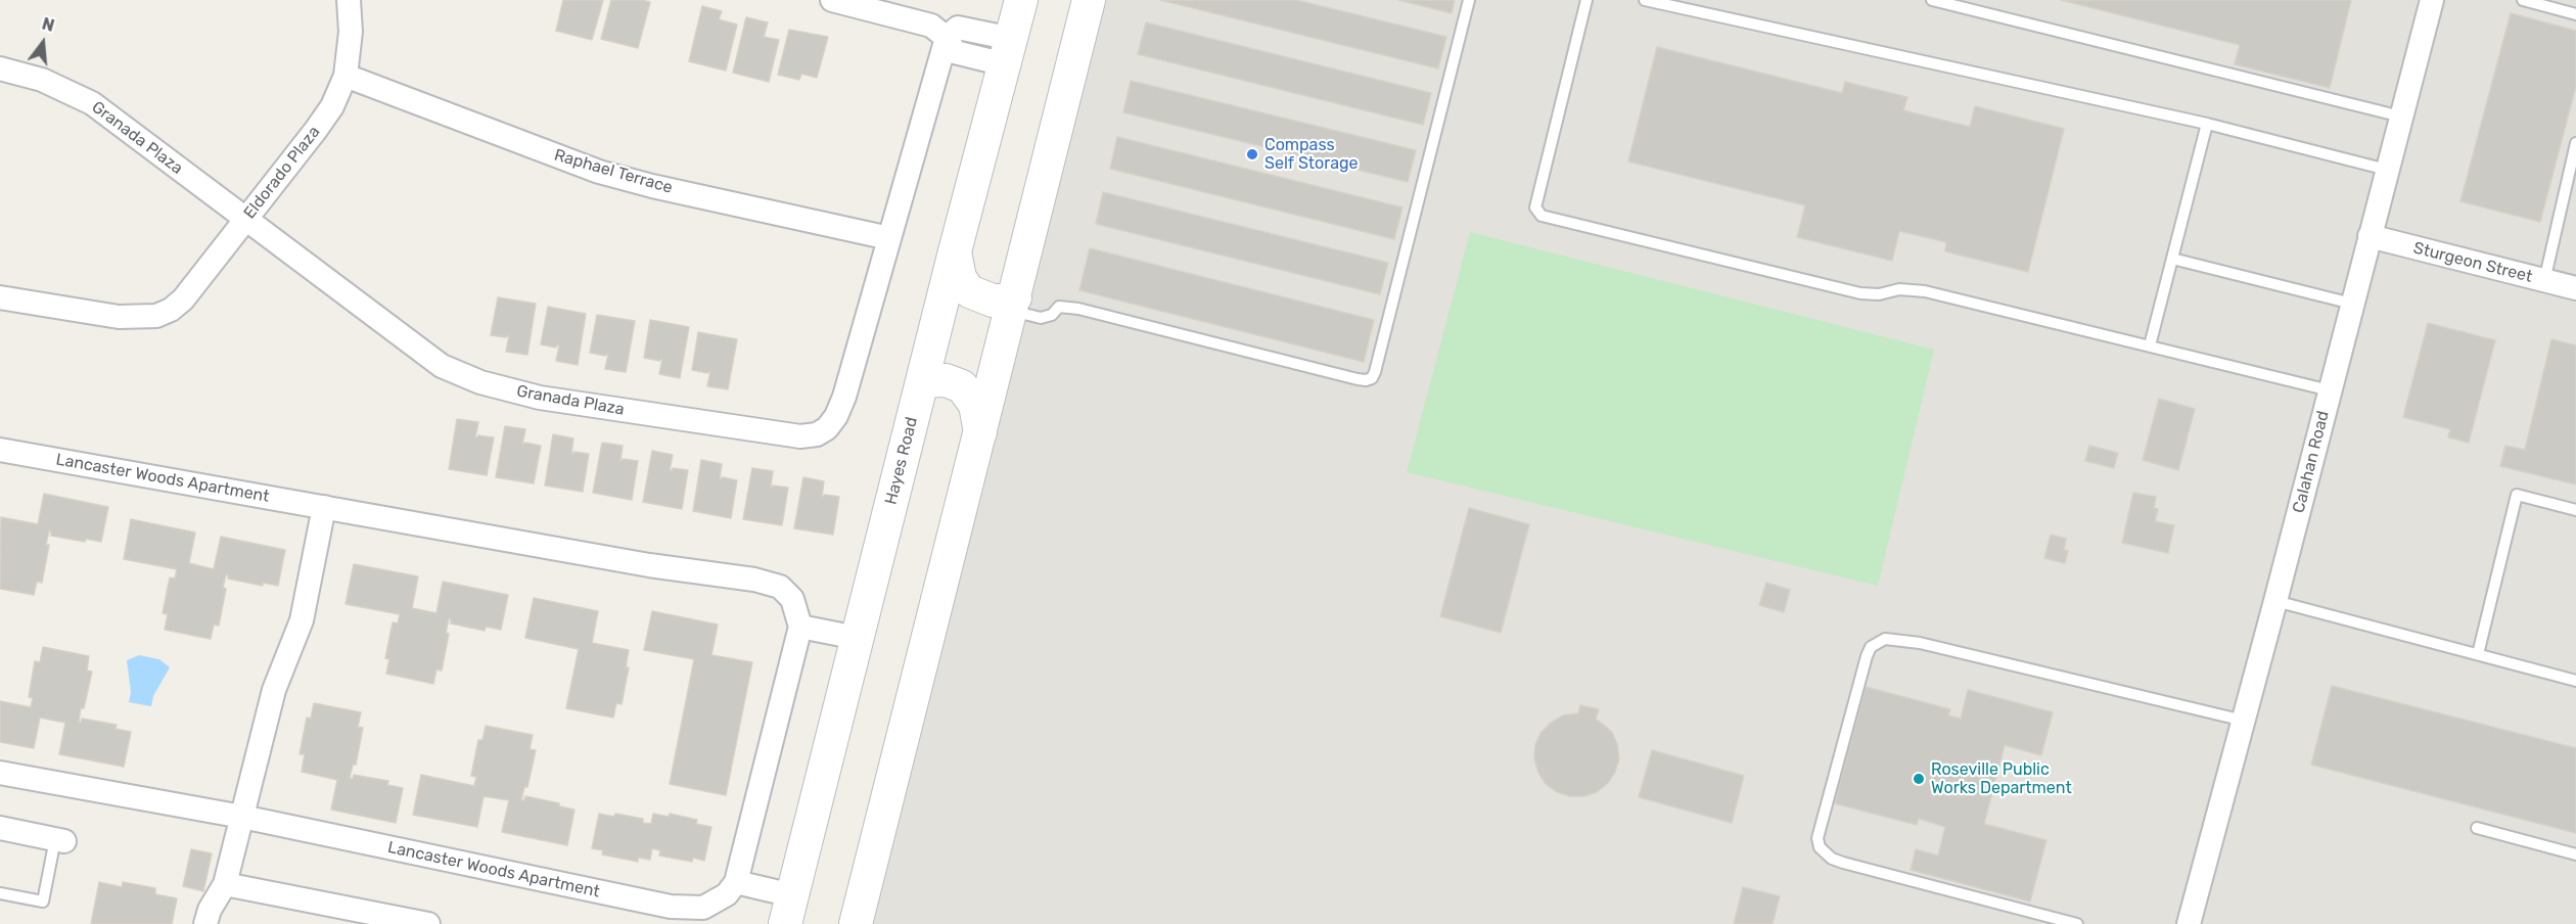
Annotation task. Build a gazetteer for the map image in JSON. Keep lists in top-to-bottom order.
{
  "streets": {
    "street": [
      "Granada Plaza",
      "Raphael Terrace",
      "Eldorado Plaza",
      "Sturgeon Street",
      "Hayes Road",
      "Calahan Road",
      "Lancaster Woods Apartment"
    ]
  },
  "crossings": [
    ["Granada Plaza", "Raphael Terrace"],
    ["Granada Plaza", "Eldorado Plaza"],
    ["Raphael Terrace", "Eldorado Plaza"],
    ["Sturgeon Street", "Calahan Road"]
  ],
  "places": ["Compass Self Storage", "Roseville Public Works Department"],
  "north": "top"
}
